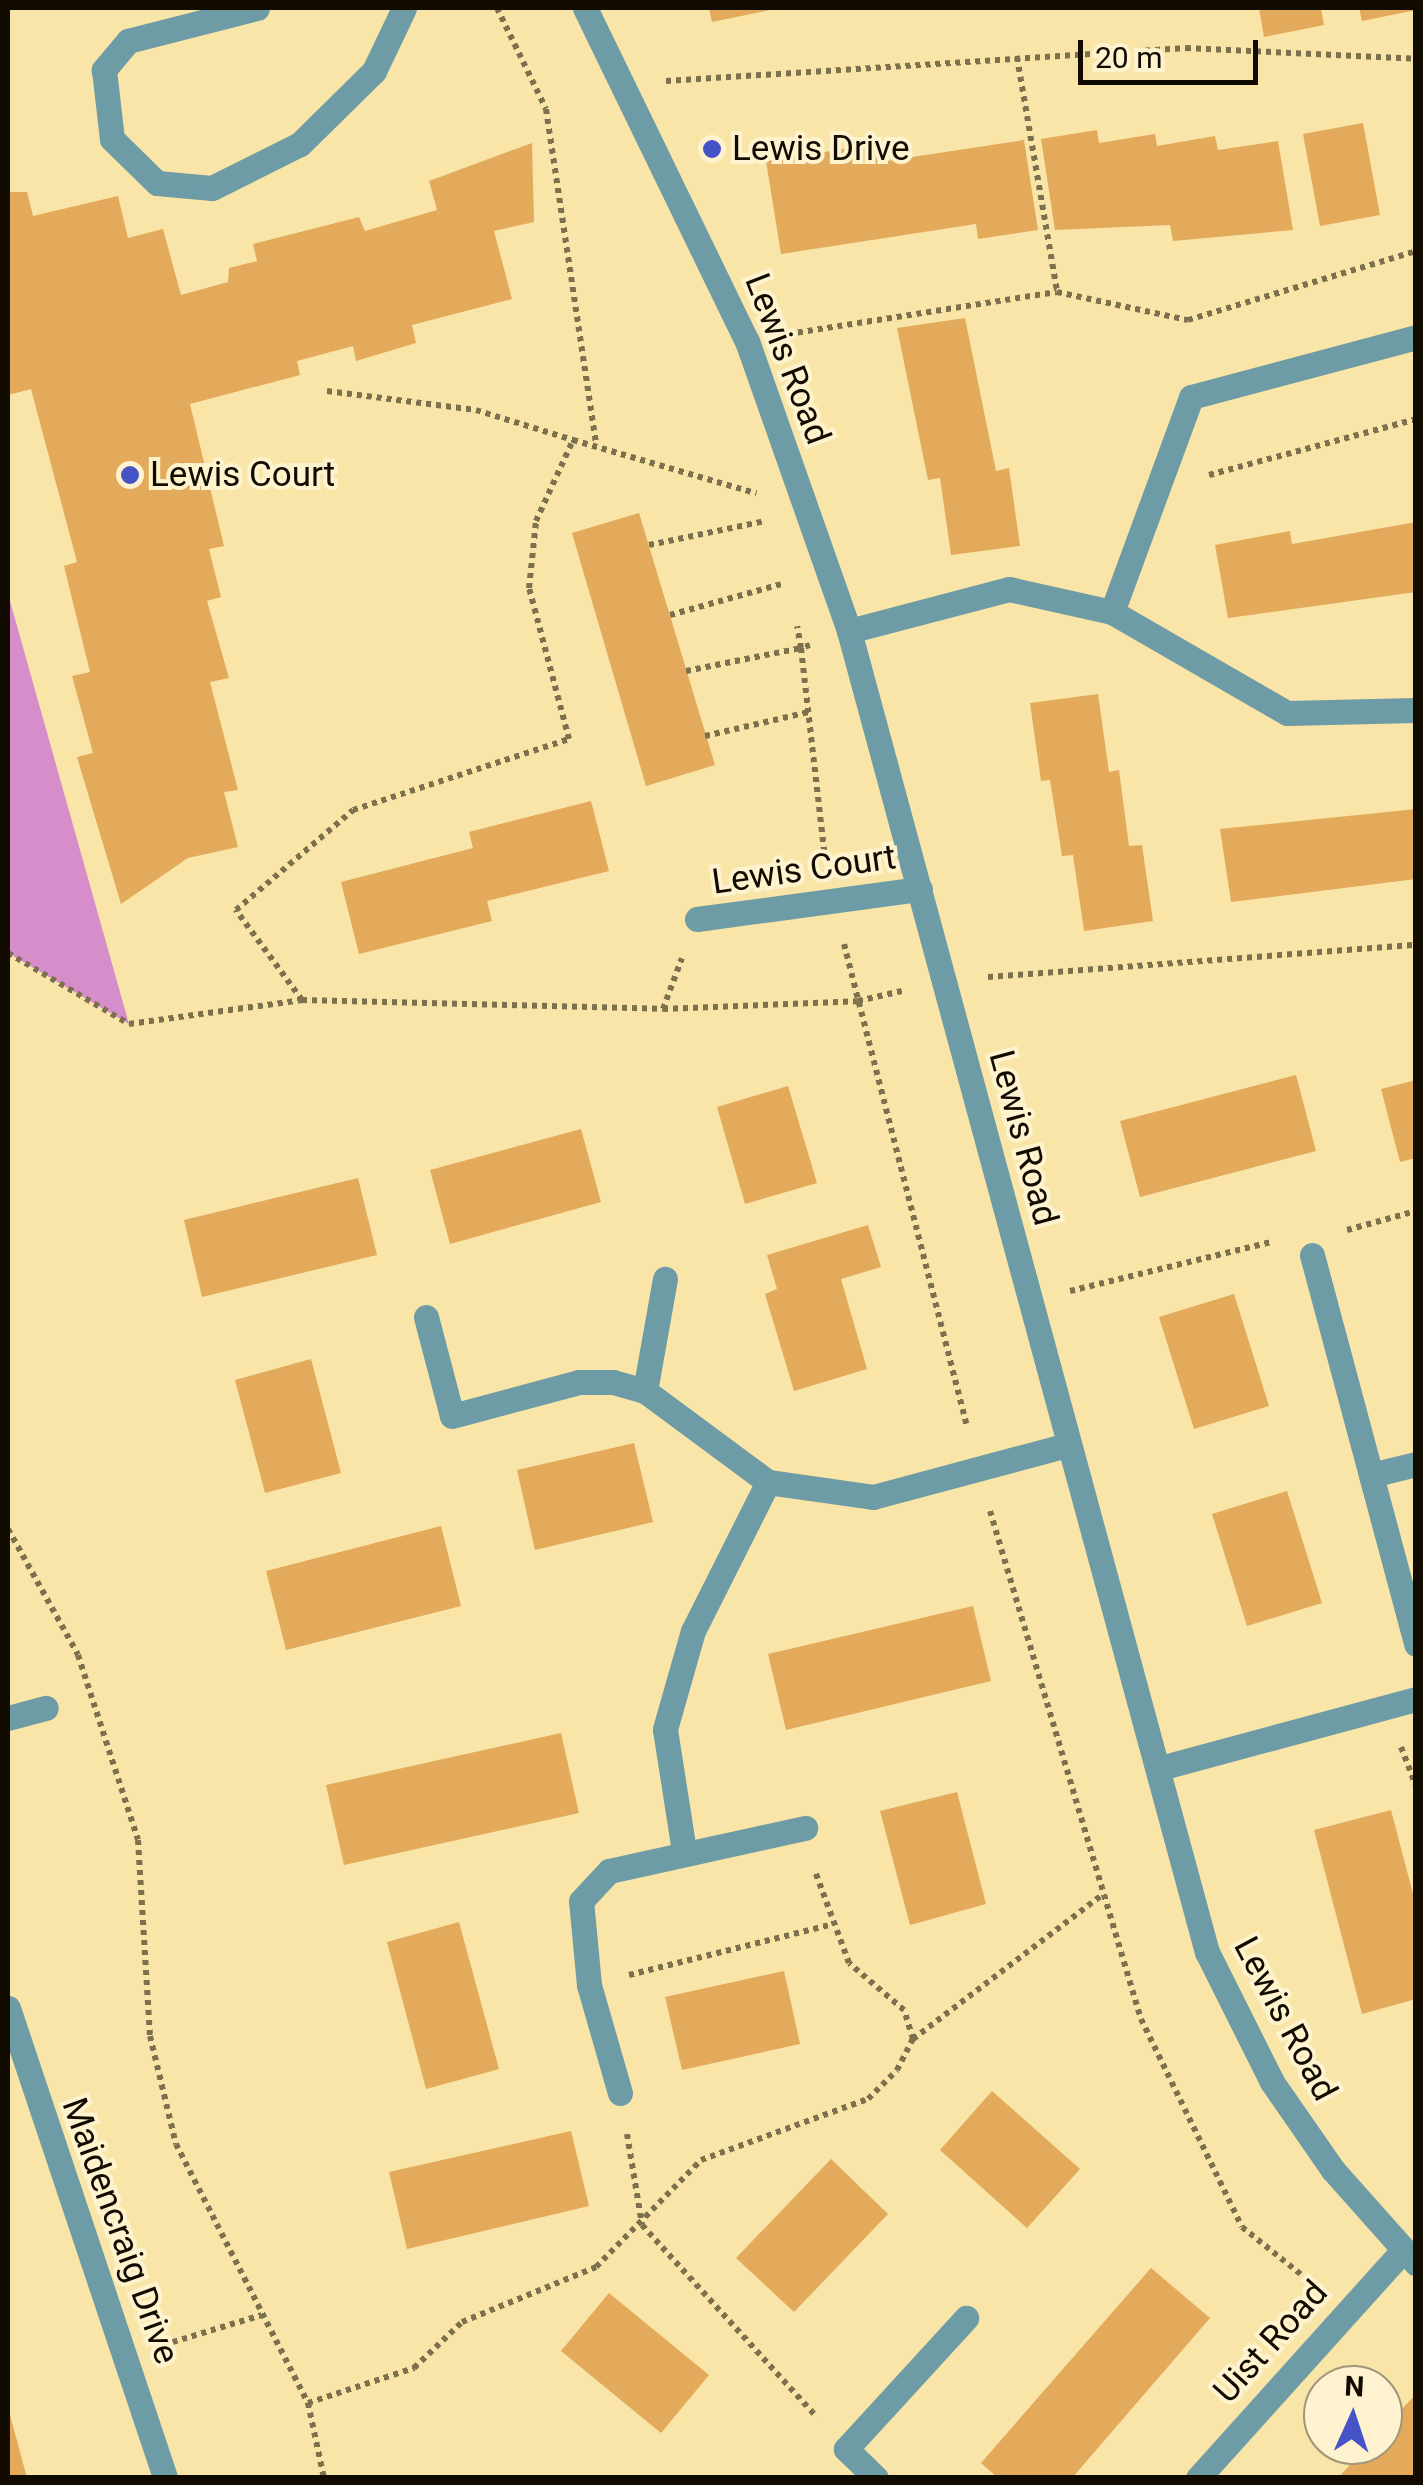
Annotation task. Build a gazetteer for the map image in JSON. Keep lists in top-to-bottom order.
{
  "streets": {
    "street": [
      "Lewis Road",
      "Lewis Court",
      "Maidencraig Drive",
      "Uist Road"
    ]
  },
  "crossings": [
    ["Lewis Road", "Lewis Court"],
    ["Lewis Road", "Uist Road"]
  ],
  "places": ["Lewis Drive", "Lewis Court"],
  "scale_bar": "20 m",
  "north": "top"
}
